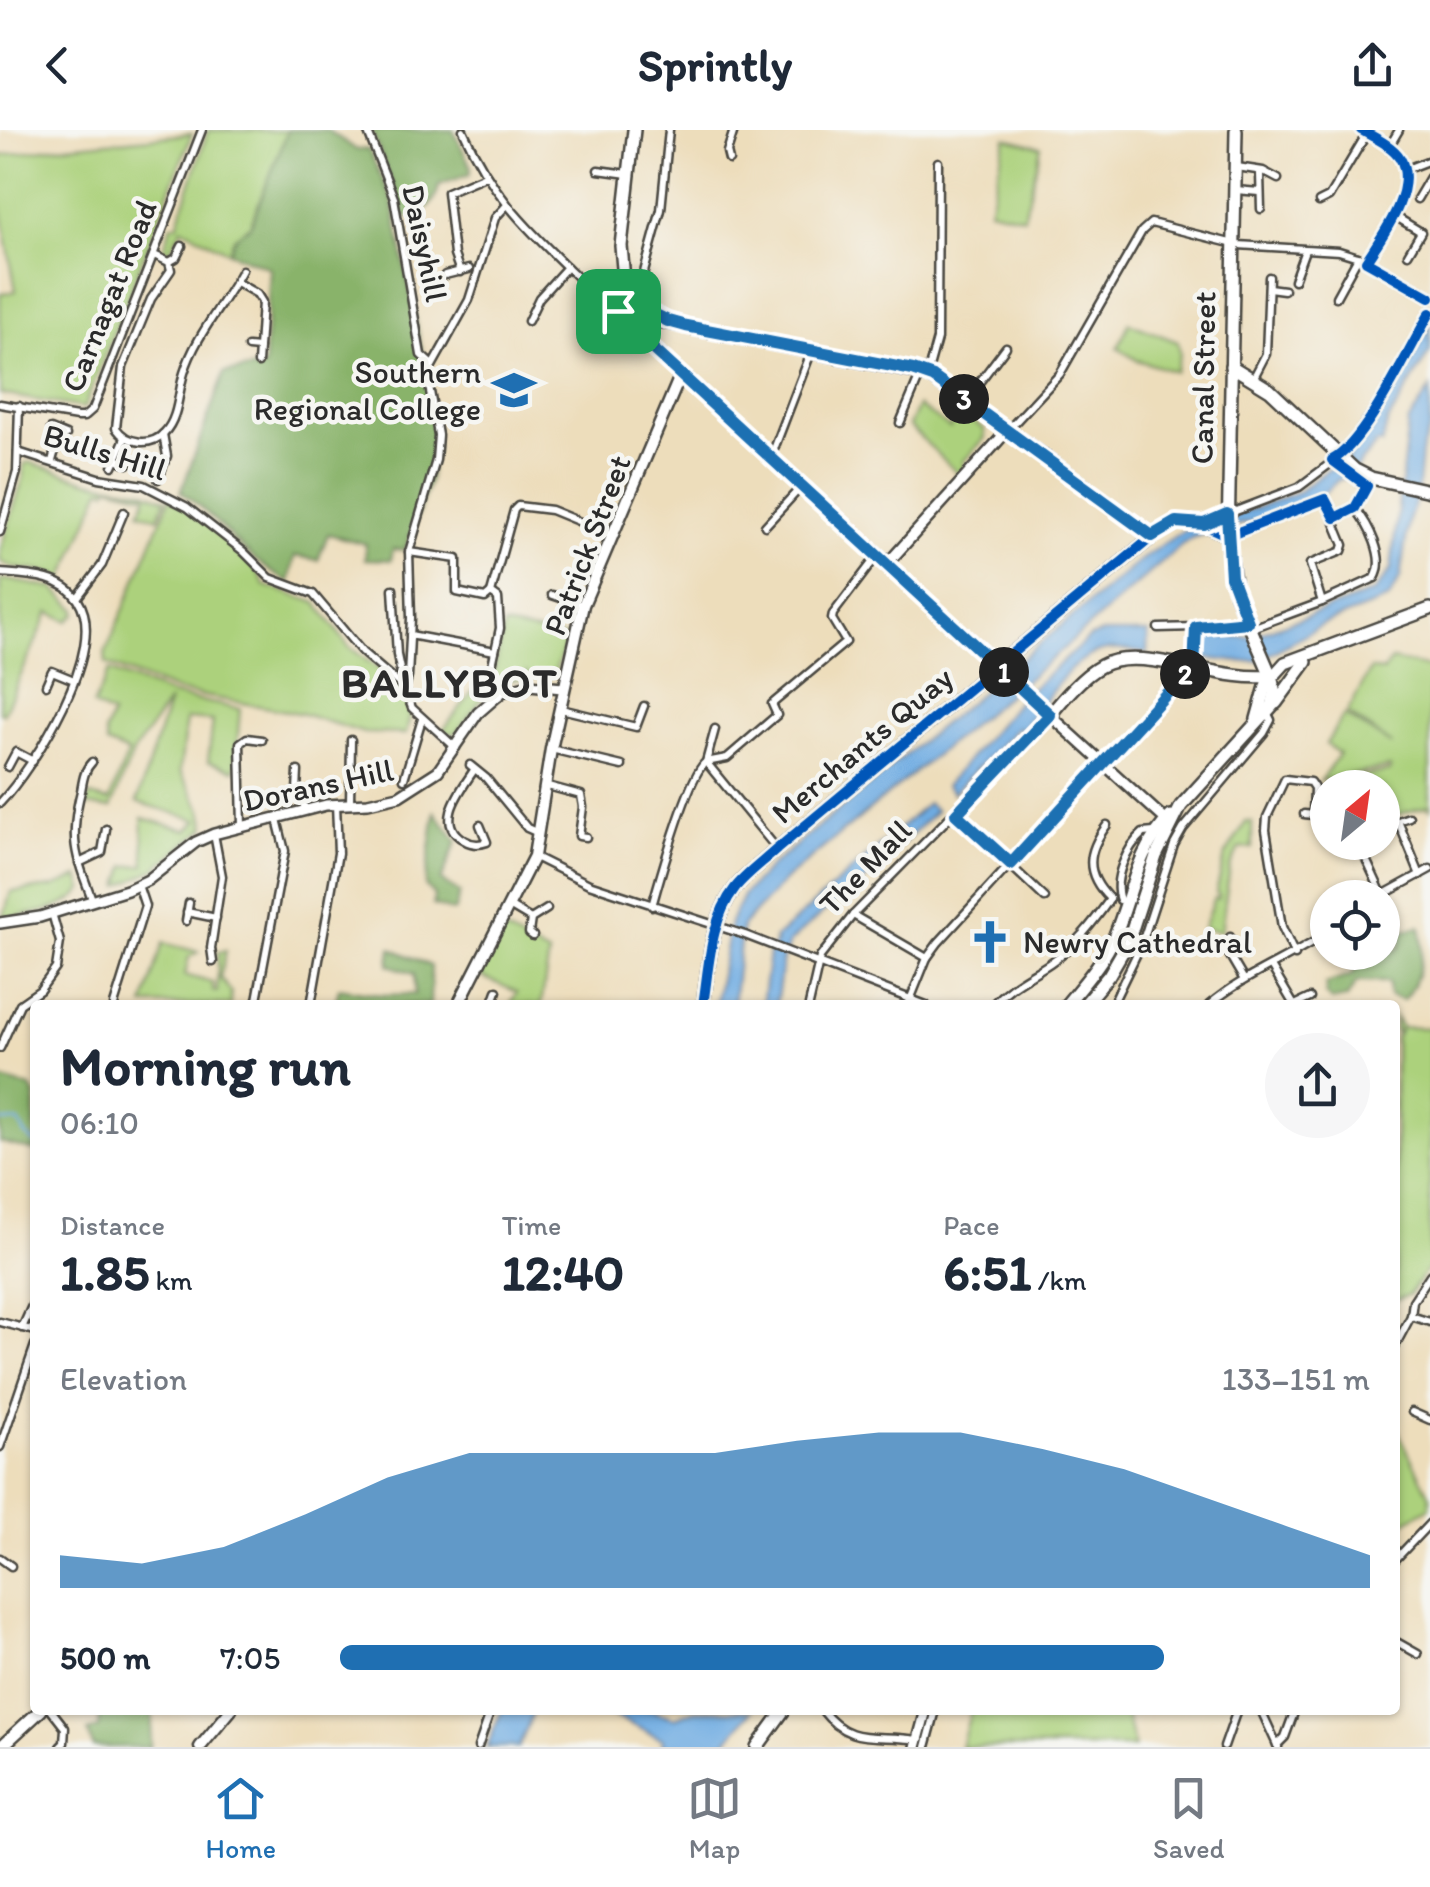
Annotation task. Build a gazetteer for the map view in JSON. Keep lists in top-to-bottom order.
{
  "streets": {
    "main road": [
      "Canal Street",
      "Patrick Street",
      "Merchants Quay",
      "The Mall"
    ],
    "street": [
      "Daisyhill",
      "Carnagat Road",
      "Bulls Hill",
      "Dorans Hill"
    ]
  },
  "crossings": [
    ["Daisyhill", "Bulls Hill"],
    ["Canal Street", "Merchants Quay"],
    ["Canal Street", "The Mall"],
    ["Patrick Street", "Dorans Hill"]
  ],
  "districts": ["BALLYBOT"],
  "places": {
    "school or university": ["Southern Regional College"],
    "church": ["Newry Cathedral"]
  },
  "north": "top right",
  "page": {
    "header": "Sprintly",
    "pins": ["3", "1", "2"],
    "heading": ["Morning run", "06:10"],
    "stats": [
      ["Distance", "1.85 km"],
      ["Time", "12:40"],
      ["Pace", "6:51 /km"]
    ],
    "chart": ["Elevation", "133–151 m"],
    "list": [
      {
        "name": "500 m",
        "note": "7:05"
      }
    ],
    "tabs": ["Home", "Map", "Saved"]
  }
}
